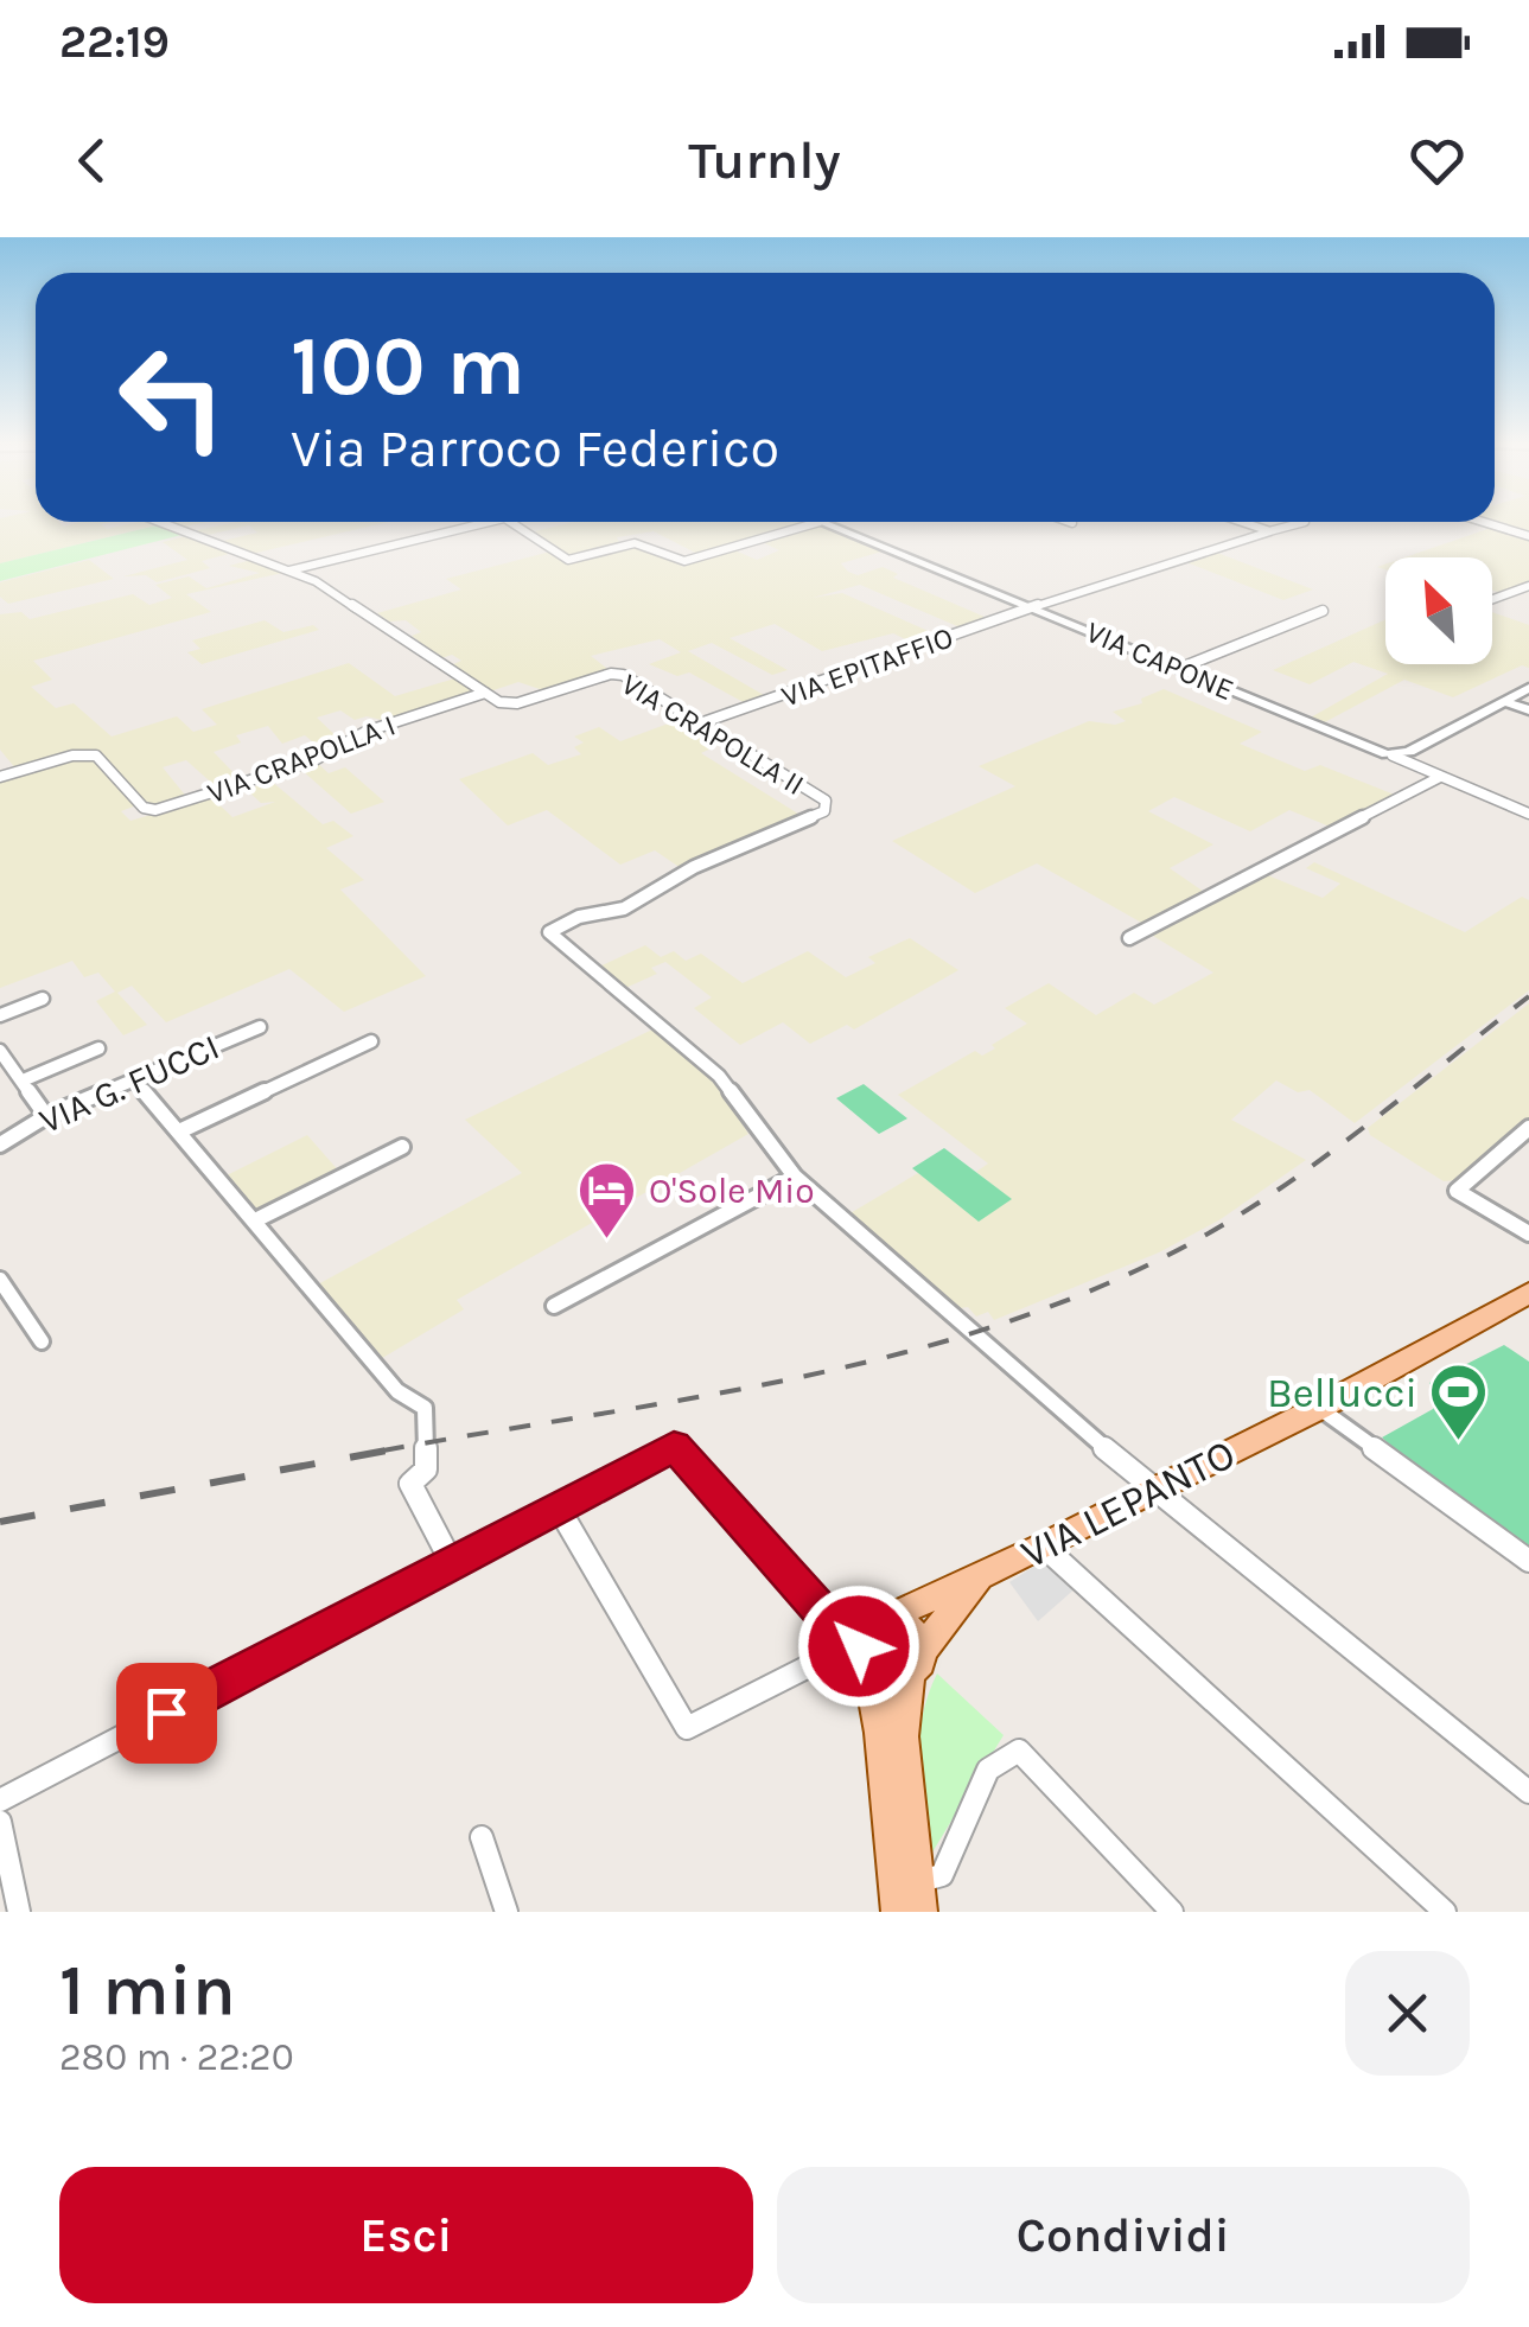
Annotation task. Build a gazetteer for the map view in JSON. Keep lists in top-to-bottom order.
{
  "streets": {
    "main road": ["VIA LEPANTO"],
    "street": [
      "VIA CAPONE",
      "VIA EPITAFFIO",
      "VIA CRAPOLLA II",
      "VIA CRAPOLLA I",
      "VIA G. FUCCI"
    ]
  },
  "crossings": [
    ["VIA CAPONE", "VIA EPITAFFIO"],
    ["VIA EPITAFFIO", "VIA CRAPOLLA II"],
    ["VIA CRAPOLLA II", "VIA CRAPOLLA I"],
    ["VIA CRAPOLLA II", "VIA LEPANTO"]
  ],
  "places": {
    "hotel": ["O'Sole Mio"],
    "sports": ["Bellucci"]
  },
  "north": "top left",
  "page": {
    "status": "22:19",
    "header": "Turnly",
    "turn": ["100 m", "Via Parroco Federico"],
    "heading": ["1 min", "280 m · 22:20"],
    "buttons": ["Esci", "Condividi"]
  }
}
